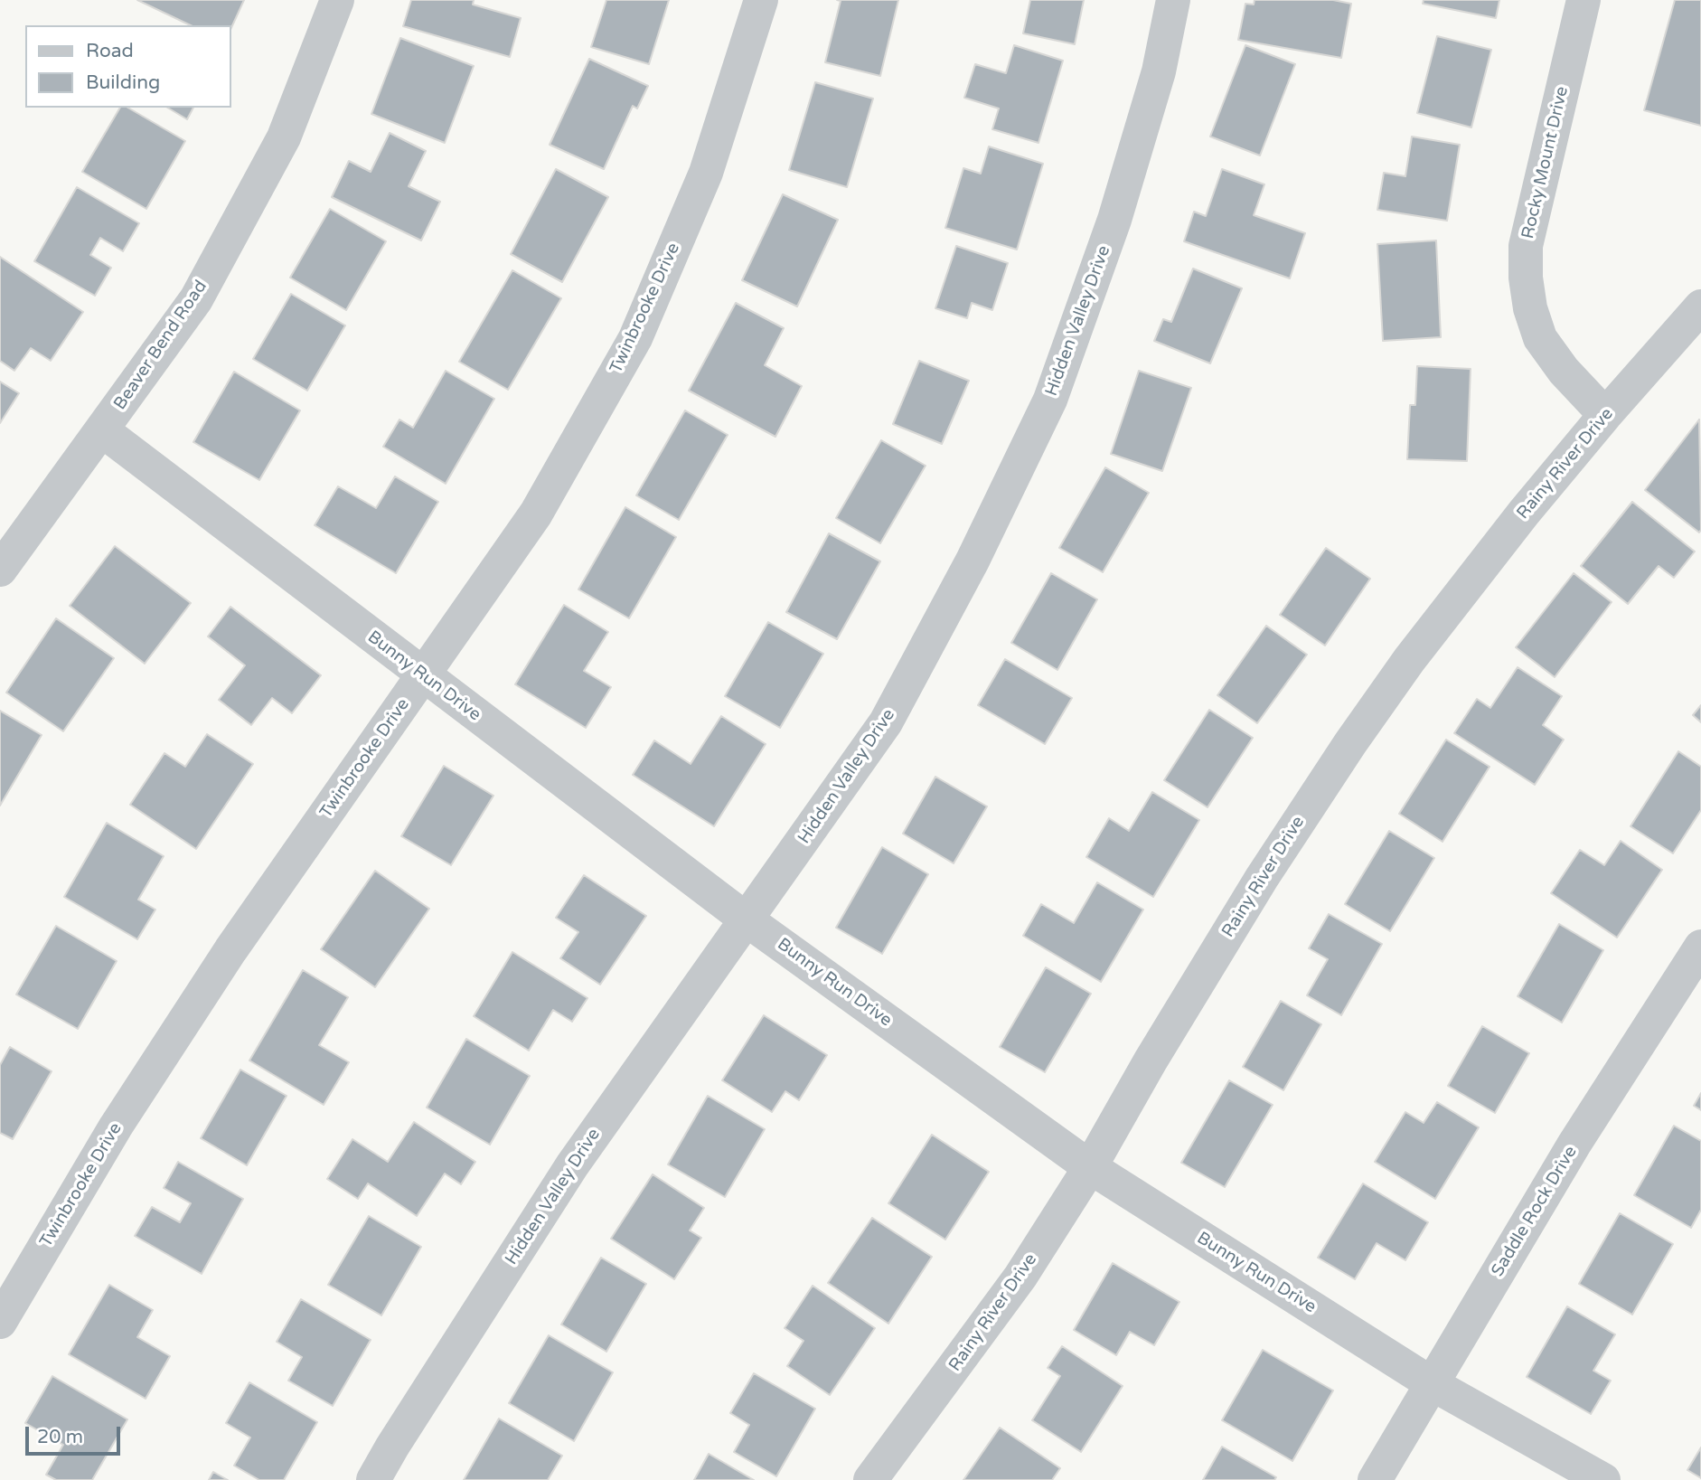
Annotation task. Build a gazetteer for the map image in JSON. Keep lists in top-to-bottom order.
{
  "streets": {
    "street": [
      "Rocky Mount Drive",
      "Twinbrooke Drive",
      "Hidden Valley Drive",
      "Beaver Bend Road",
      "Rainy River Drive",
      "Bunny Run Drive",
      "Saddle Rock Drive"
    ]
  },
  "crossings": [
    ["Rocky Mount Drive", "Rainy River Drive"],
    ["Twinbrooke Drive", "Bunny Run Drive"],
    ["Hidden Valley Drive", "Bunny Run Drive"],
    ["Beaver Bend Road", "Bunny Run Drive"],
    ["Rainy River Drive", "Bunny Run Drive"],
    ["Bunny Run Drive", "Saddle Rock Drive"]
  ],
  "legend": ["Road", "Building"],
  "scale_bar": "20 m"
}
